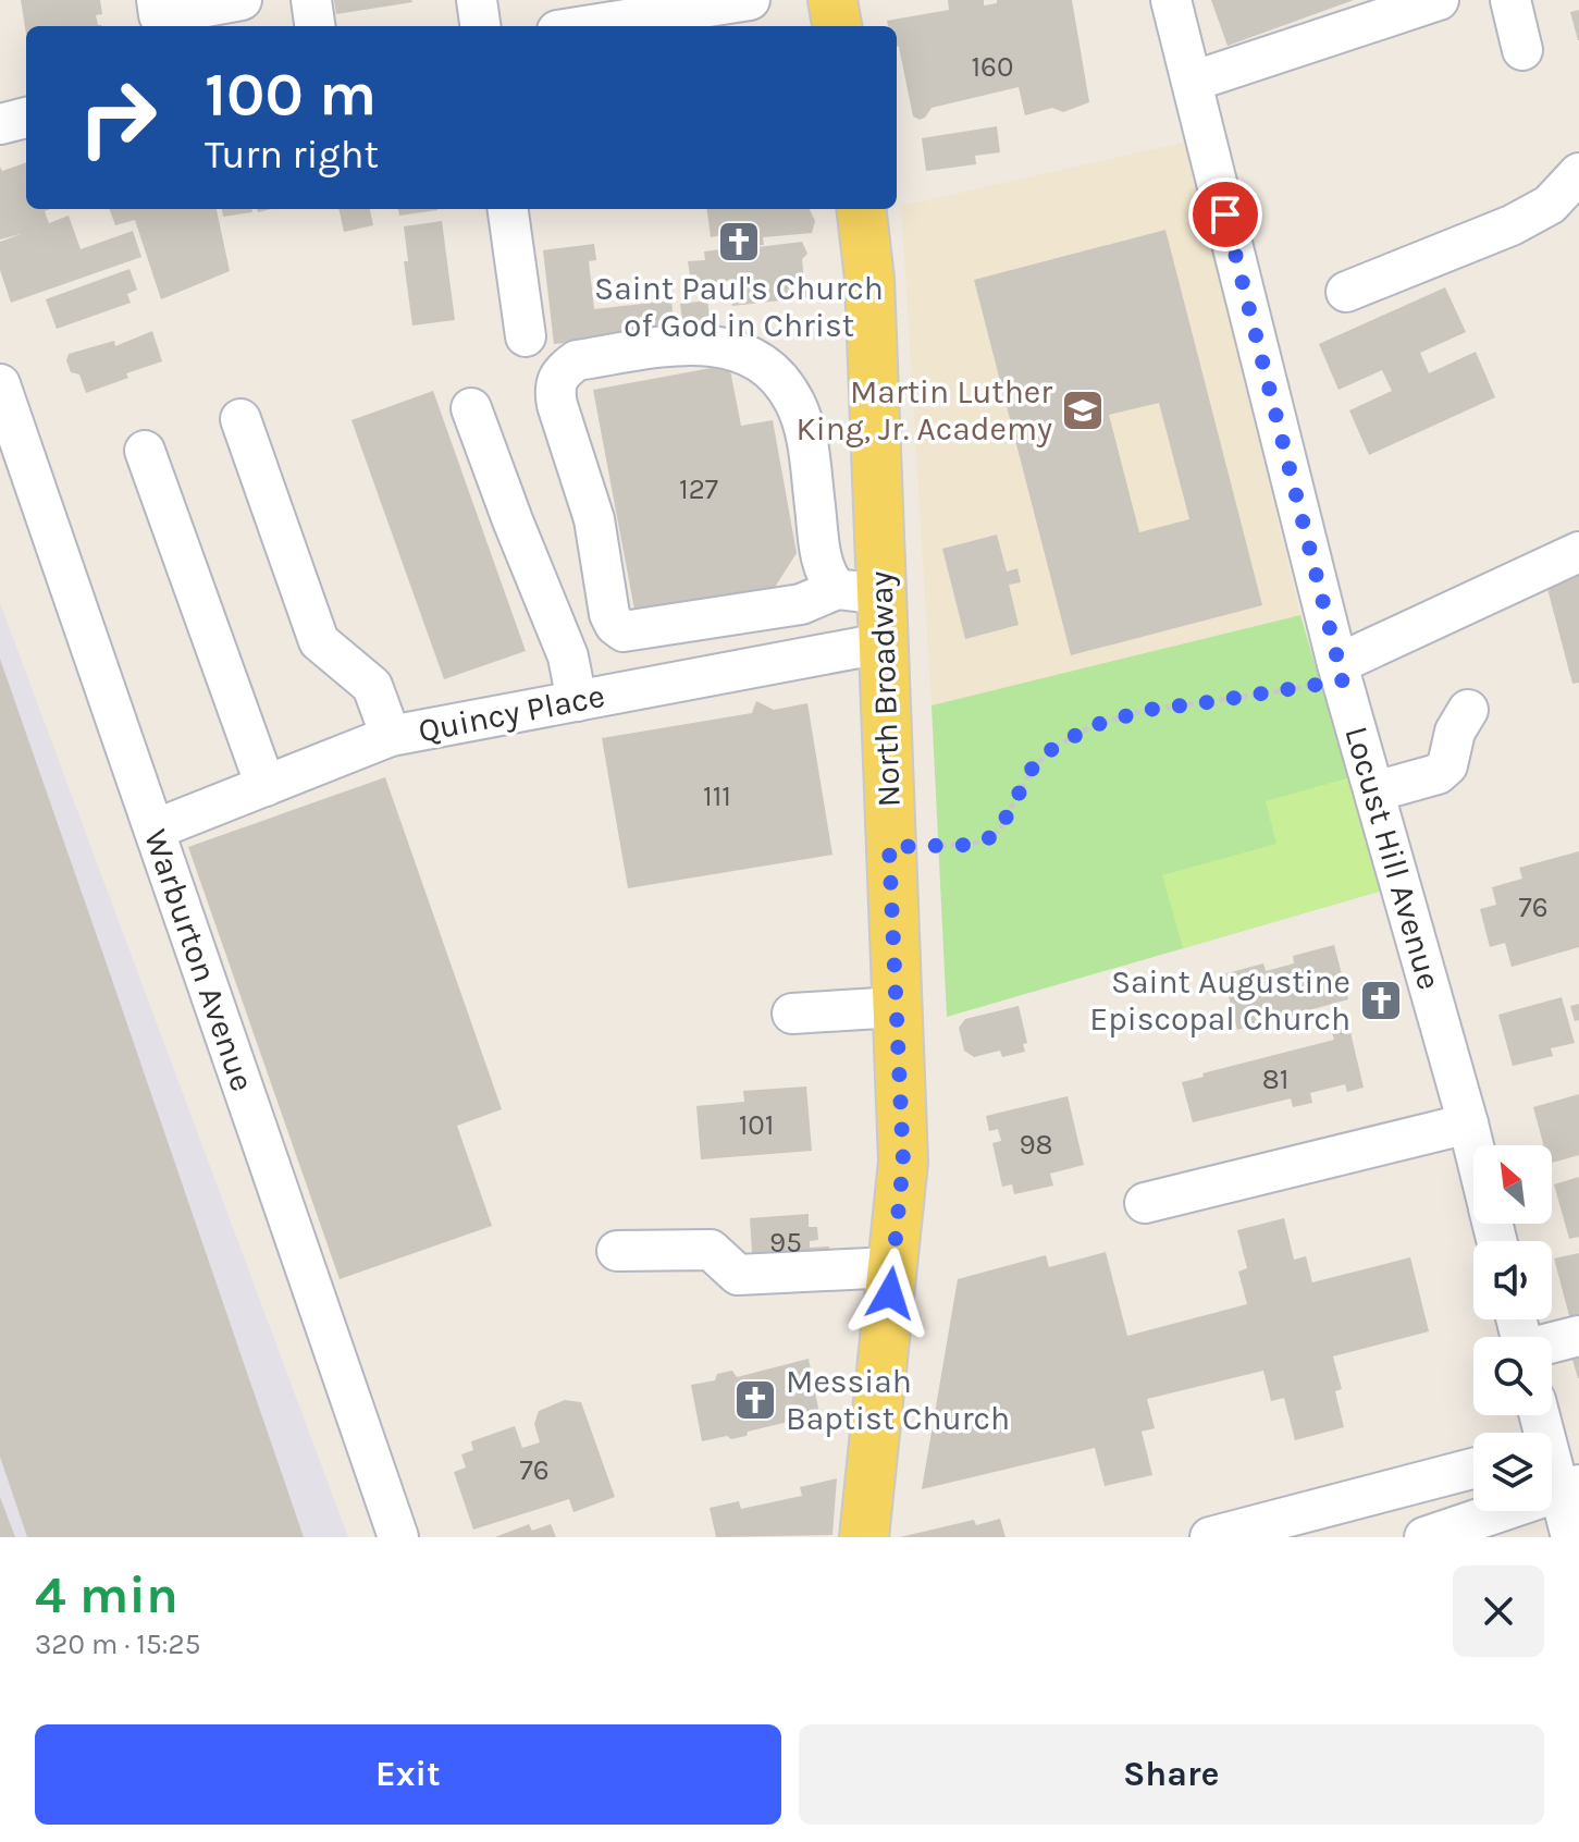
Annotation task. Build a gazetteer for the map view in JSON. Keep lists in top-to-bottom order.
{
  "streets": {
    "main road": ["North Broadway"],
    "street": ["Quincy Place", "Locust Hill Avenue", "Warburton Avenue"]
  },
  "crossings": [
    ["North Broadway", "Quincy Place"],
    ["Quincy Place", "Warburton Avenue"]
  ],
  "places": {
    "church": ["Saint Paul's Church of God in Christ", "Saint Augustine Episcopal Church", "Messiah Baptist Church"],
    "school or university": ["Martin Luther King, Jr. Academy"]
  },
  "house_numbers": [
    "160",
    "127",
    "111",
    "76",
    "81",
    "101",
    "98",
    "95",
    "76"
  ],
  "north": "top left",
  "page": {
    "turn": ["100 m", "Turn right"],
    "heading": ["4 min", "320 m · 15:25"],
    "buttons": ["Exit", "Share"]
  }
}
